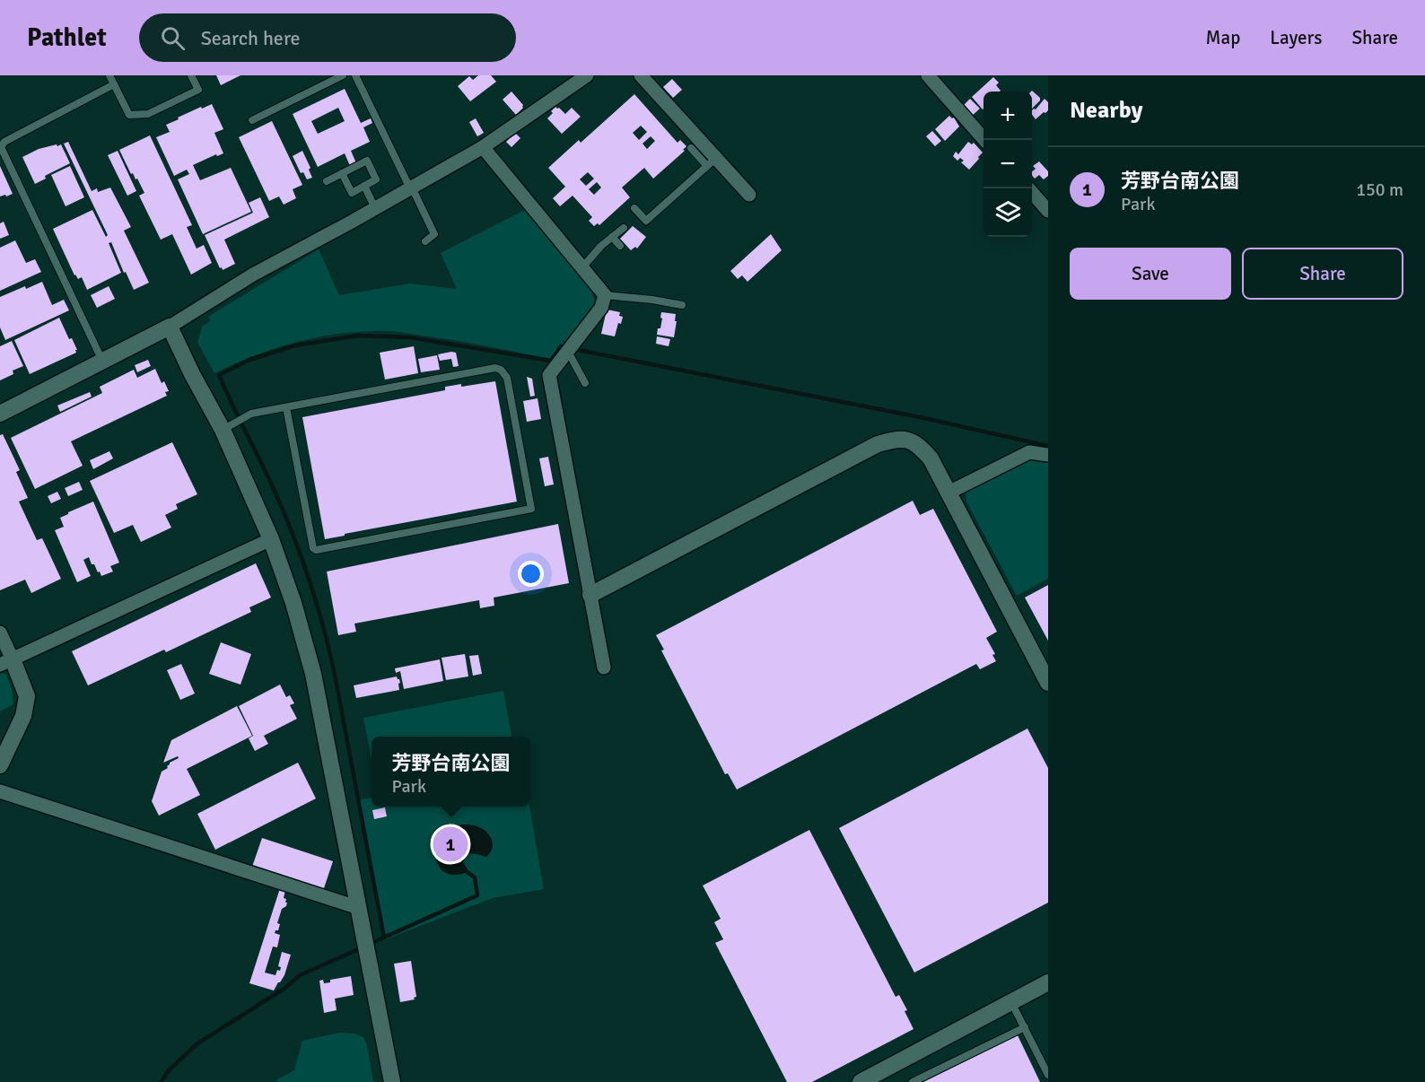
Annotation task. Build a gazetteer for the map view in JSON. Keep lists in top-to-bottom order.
{
  "page": {
    "header": "Pathlet",
    "search": "Search here",
    "nav": ["Map", "Layers", "Share"],
    "heading": "Nearby",
    "map_buttons": ["+", "−"],
    "list": [
      {
        "mark": "1",
        "name": "芳野台南公園",
        "note": "Park",
        "value": "150 m"
      }
    ],
    "buttons": ["Save", "Share"],
    "popup": ["芳野台南公園", "Park"],
    "pins": "1"
  }
}
